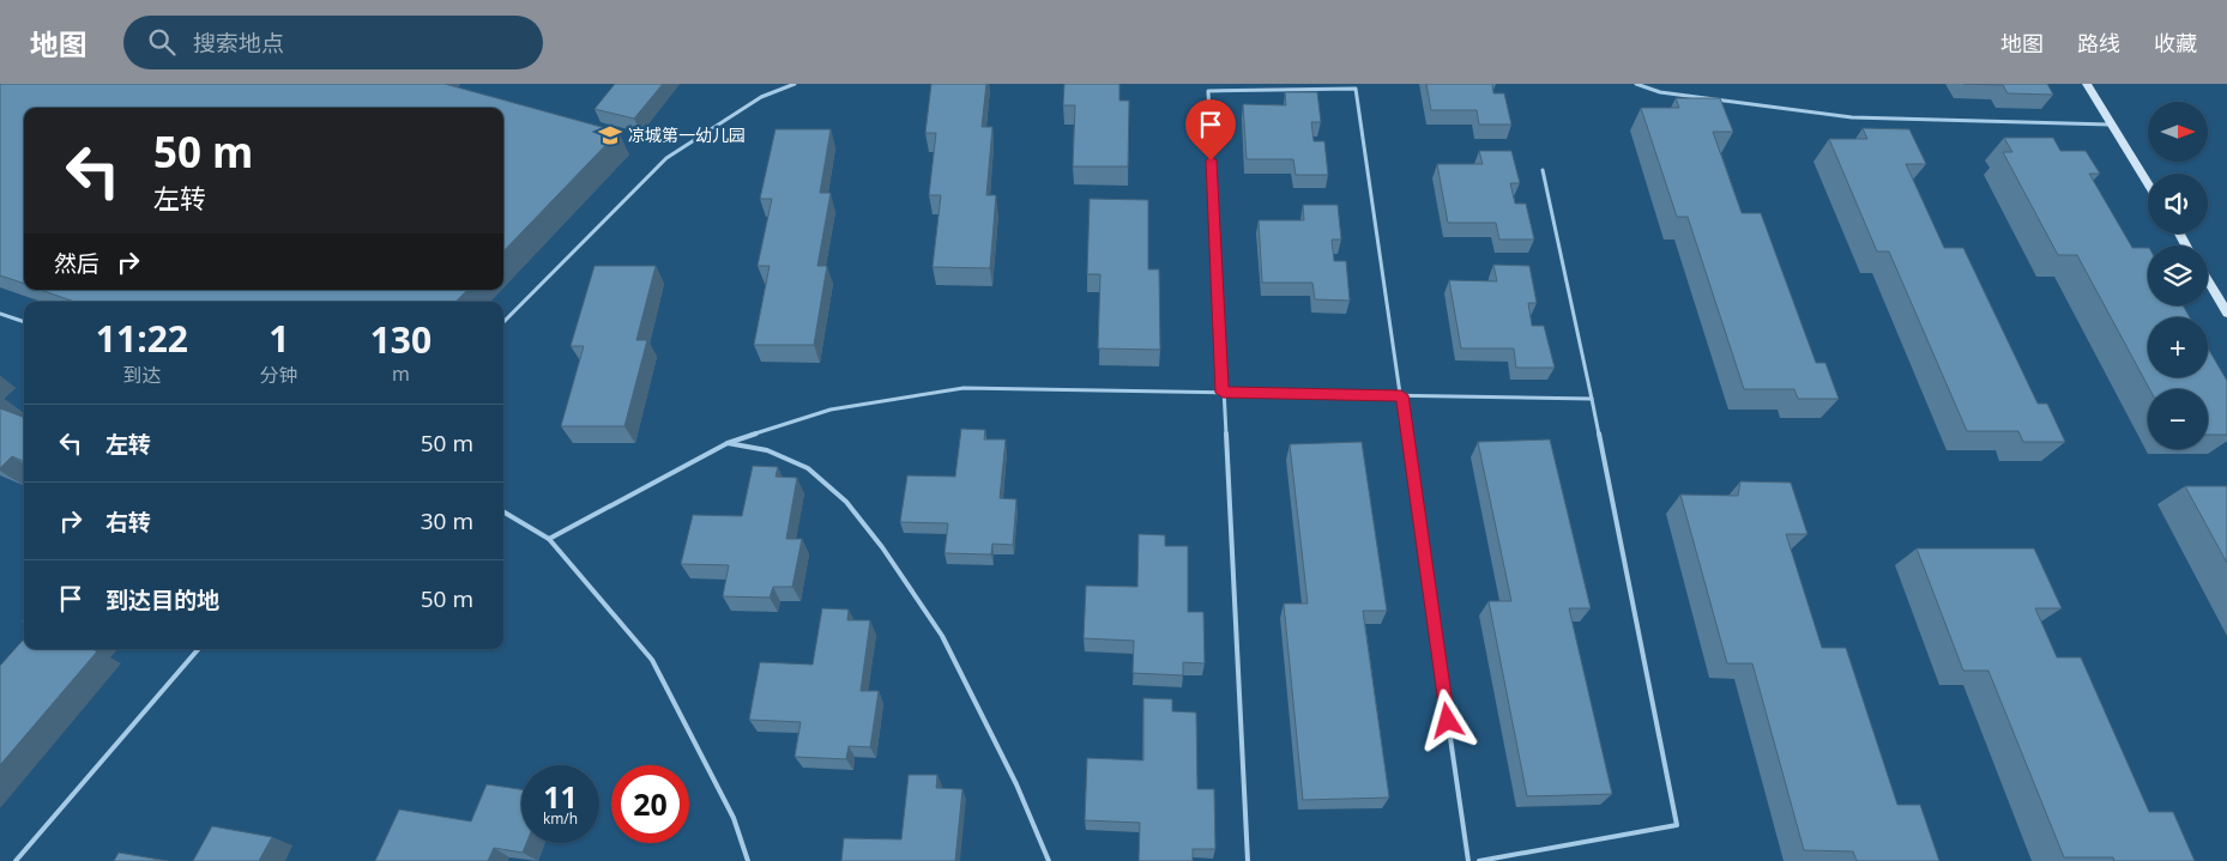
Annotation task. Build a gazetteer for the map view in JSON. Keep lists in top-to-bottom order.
{
  "places": {
    "school or university": ["凉城第一幼儿园"]
  },
  "north": "right",
  "page": {
    "header": "地图",
    "search": "搜索地点",
    "nav": ["地图", "路线", "收藏"],
    "map_buttons": ["+", "−"],
    "turn": ["50 m", "左转"],
    "then": "然后",
    "eta": [
      "11:22",
      "到达",
      "1",
      "分钟",
      "130",
      "m"
    ],
    "list": [
      {
        "name": "左转",
        "value": "50 m"
      },
      {
        "name": "右转",
        "value": "30 m"
      },
      {
        "name": "到达目的地",
        "value": "50 m"
      }
    ],
    "speed": "11 km/h",
    "limit": "20"
  }
}
